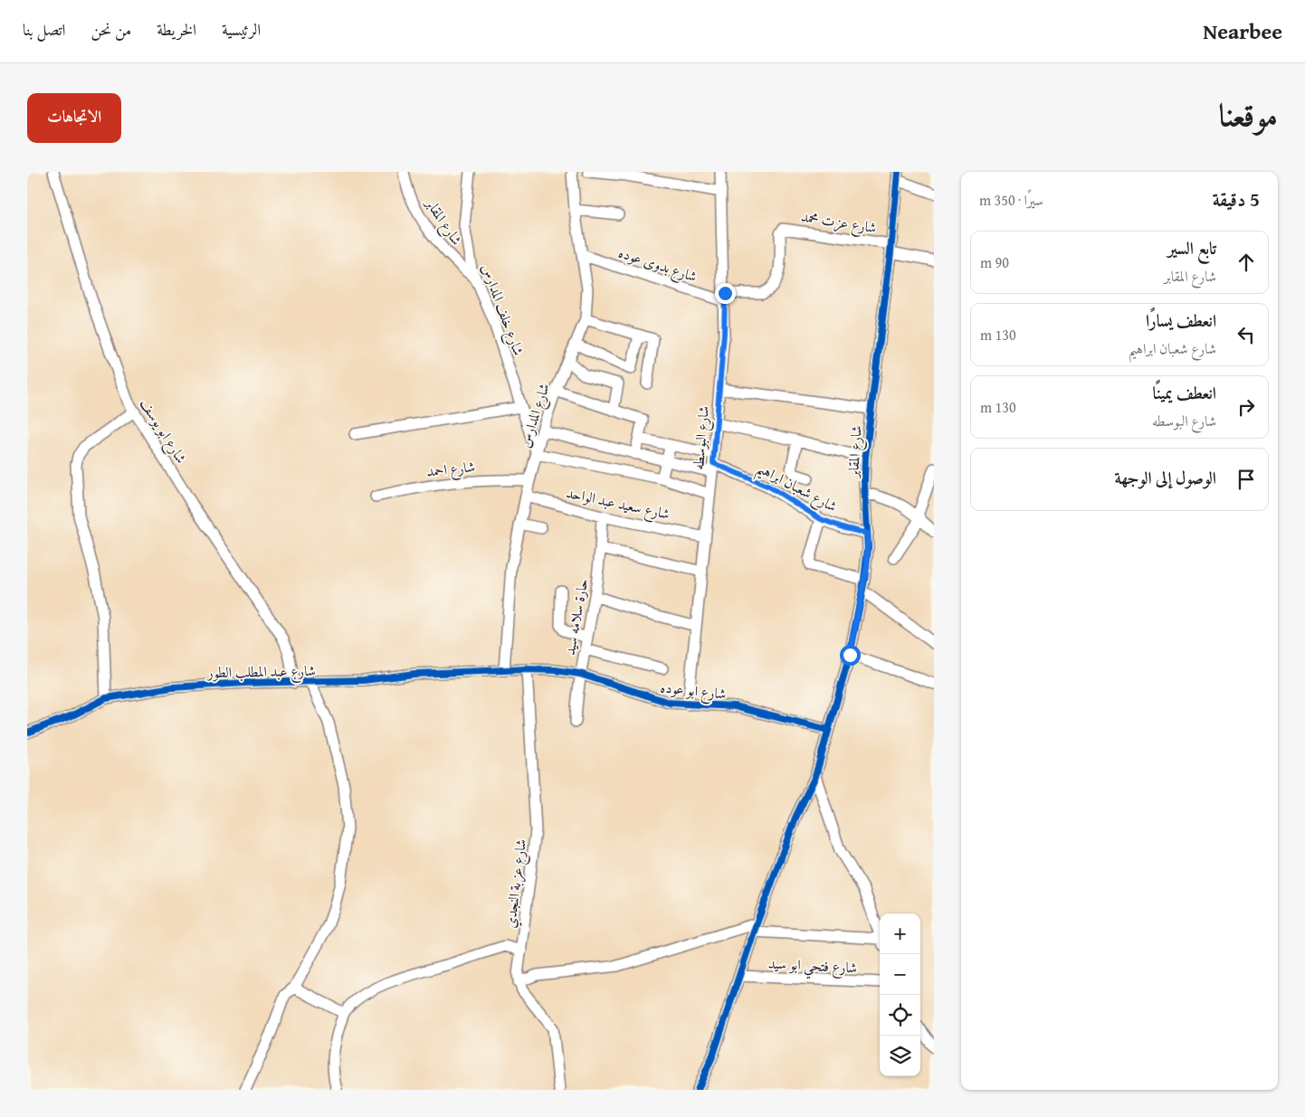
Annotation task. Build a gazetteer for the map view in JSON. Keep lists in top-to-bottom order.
{
  "streets": {
    "street": [
      "شارع المقابر",
      "شارع عزت محمد",
      "شارع بدوى عوده",
      "شارع خلف المدارس",
      "شارع المدارس",
      "شارع ابو يوسف",
      "شارع البوسطه",
      "شارع احمد",
      "شارع شعبان ابراهيم",
      "شارع سعيد عبد الواحد",
      "حارة سلامه سيد",
      "شارع عبد المطلب الطور",
      "شارع ابو عوده",
      "شارع عزبة النجدي",
      "شارع فتحي ابو سيد"
    ]
  },
  "crossings": [
    ["شارع المقابر", "شارع عزت محمد"],
    ["شارع المقابر", "شارع خلف المدارس"],
    ["شارع المقابر", "شارع شعبان ابراهيم"],
    ["شارع المقابر", "شارع ابو عوده"],
    ["شارع المقابر", "شارع فتحي ابو سيد"],
    ["شارع عزت محمد", "شارع بدوى عوده"],
    ["شارع عزت محمد", "شارع البوسطه"],
    ["شارع بدوى عوده", "شارع المدارس"],
    ["شارع بدوى عوده", "شارع البوسطه"],
    ["شارع خلف المدارس", "شارع المدارس"],
    ["شارع المدارس", "شارع احمد"],
    ["شارع المدارس", "شارع سعيد عبد الواحد"],
    ["شارع المدارس", "شارع عبد المطلب الطور"],
    ["شارع المدارس", "شارع ابو عوده"],
    ["شارع ابو يوسف", "شارع عبد المطلب الطور"],
    ["شارع البوسطه", "شارع شعبان ابراهيم"],
    ["شارع البوسطه", "شارع سعيد عبد الواحد"],
    ["شارع البوسطه", "شارع ابو عوده"],
    ["شارع سعيد عبد الواحد", "حارة سلامه سيد"],
    ["حارة سلامه سيد", "شارع ابو عوده"],
    ["شارع عبد المطلب الطور", "شارع ابو عوده"],
    ["شارع ابو عوده", "شارع عزبة النجدي"]
  ],
  "page": {
    "header": "Nearbee",
    "nav": [
      "الرئيسية",
      "الخريطة",
      "من نحن",
      "اتصل بنا"
    ],
    "title": "موقعنا",
    "buttons": "الاتجاهات",
    "heading": ["5 دقيقة", "سيرًا · 350 m"],
    "list": [
      ["تابع السير", "شارع المقابر", "90 m"],
      ["انعطف يسارًا", "شارع شعبان ابراهيم", "130 m"],
      ["انعطف يمينًا", "شارع البوسطه", "130 m"],
      "الوصول إلى الوجهة"
    ],
    "map_buttons": ["+", "−"]
  }
}
